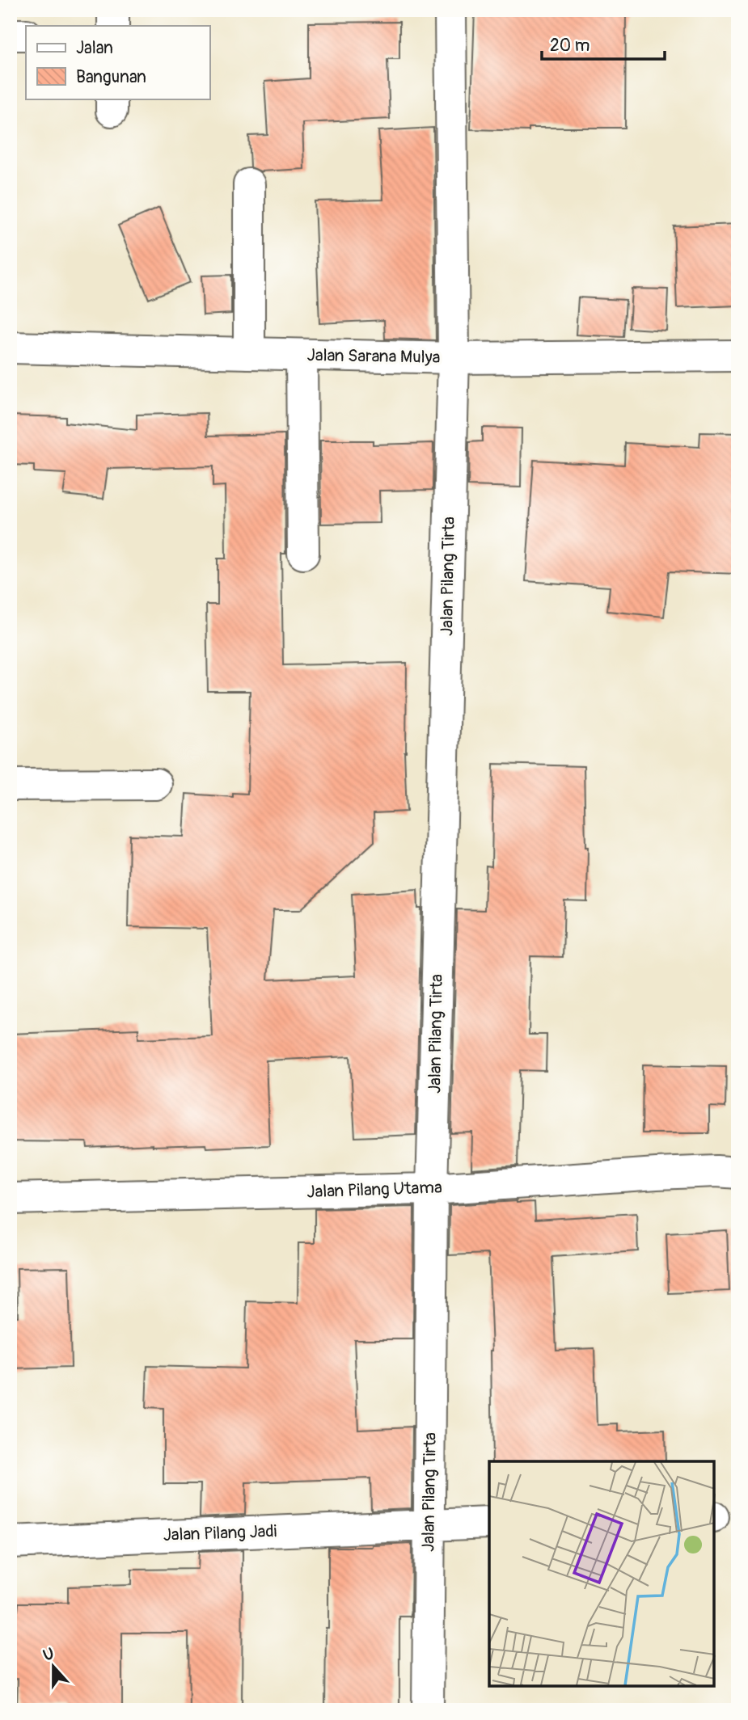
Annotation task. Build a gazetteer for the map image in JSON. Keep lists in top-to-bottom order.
{
  "streets": {
    "street": [
      "Jalan Sarana Mulya",
      "Jalan Pilang Tirta",
      "Jalan Pilang Utama",
      "Jalan Pilang Jadi"
    ]
  },
  "crossings": [
    ["Jalan Sarana Mulya", "Jalan Pilang Tirta"],
    ["Jalan Pilang Tirta", "Jalan Pilang Utama"],
    ["Jalan Pilang Tirta", "Jalan Pilang Jadi"]
  ],
  "legend": ["Jalan", "Bangunan"],
  "scale_bar": "20 m",
  "north": "top"
}
